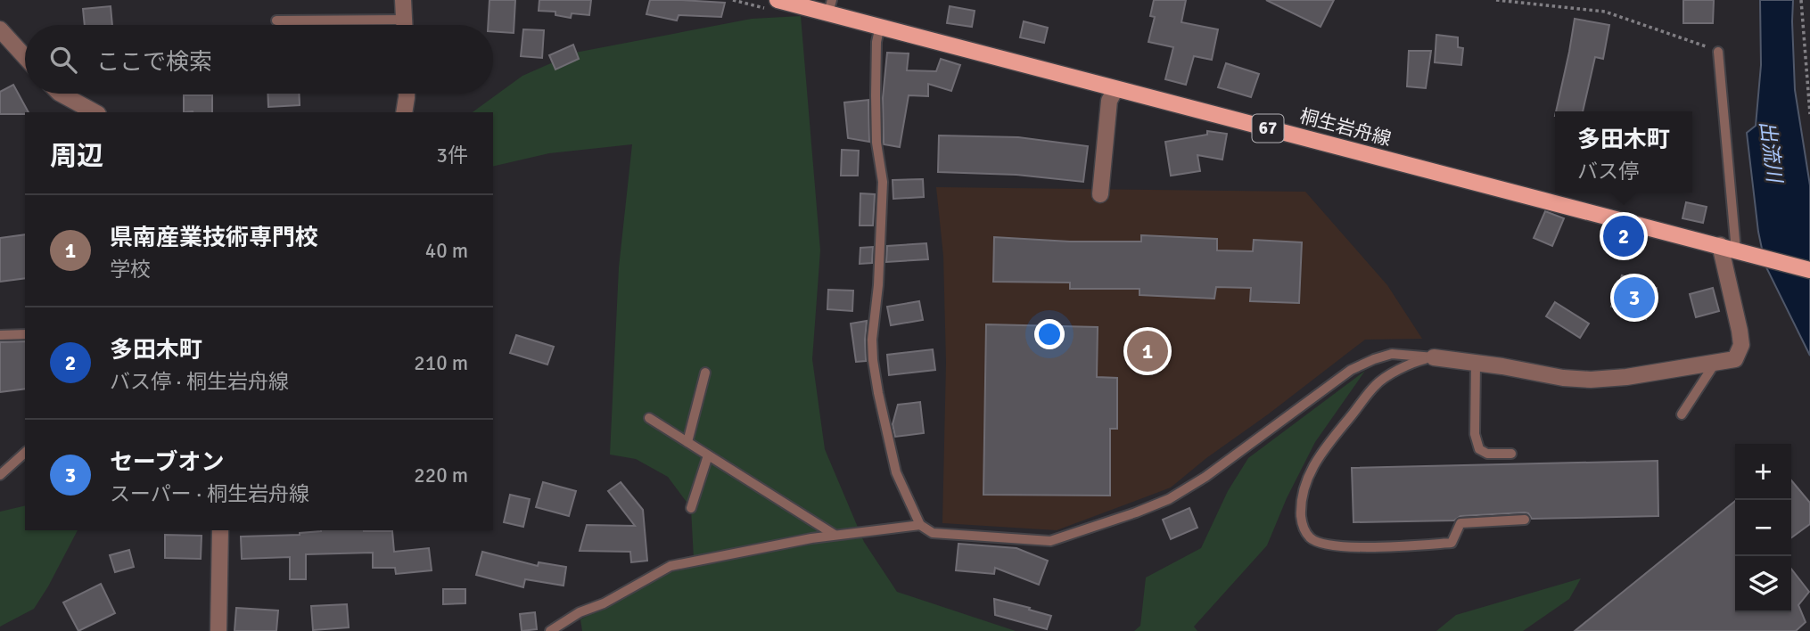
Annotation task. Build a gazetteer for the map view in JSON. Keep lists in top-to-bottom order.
{
  "streets": {
    "main road": ["桐生岩舟線", "67"]
  },
  "water": ["出流川"],
  "page": {
    "search": "ここで検索",
    "popup": ["多田木町", "バス停"],
    "heading": ["周辺", "3件"],
    "list": [
      {
        "mark": "1",
        "name": "県南産業技術専門校",
        "note": "学校",
        "value": "40 m"
      },
      {
        "mark": "2",
        "name": "多田木町",
        "note": "バス停 · 桐生岩舟線",
        "value": "210 m"
      },
      {
        "mark": "3",
        "name": "セーブオン",
        "note": "スーパー · 桐生岩舟線",
        "value": "220 m"
      }
    ],
    "pins": ["2", "3", "1"],
    "map_buttons": ["+", "−"]
  }
}
